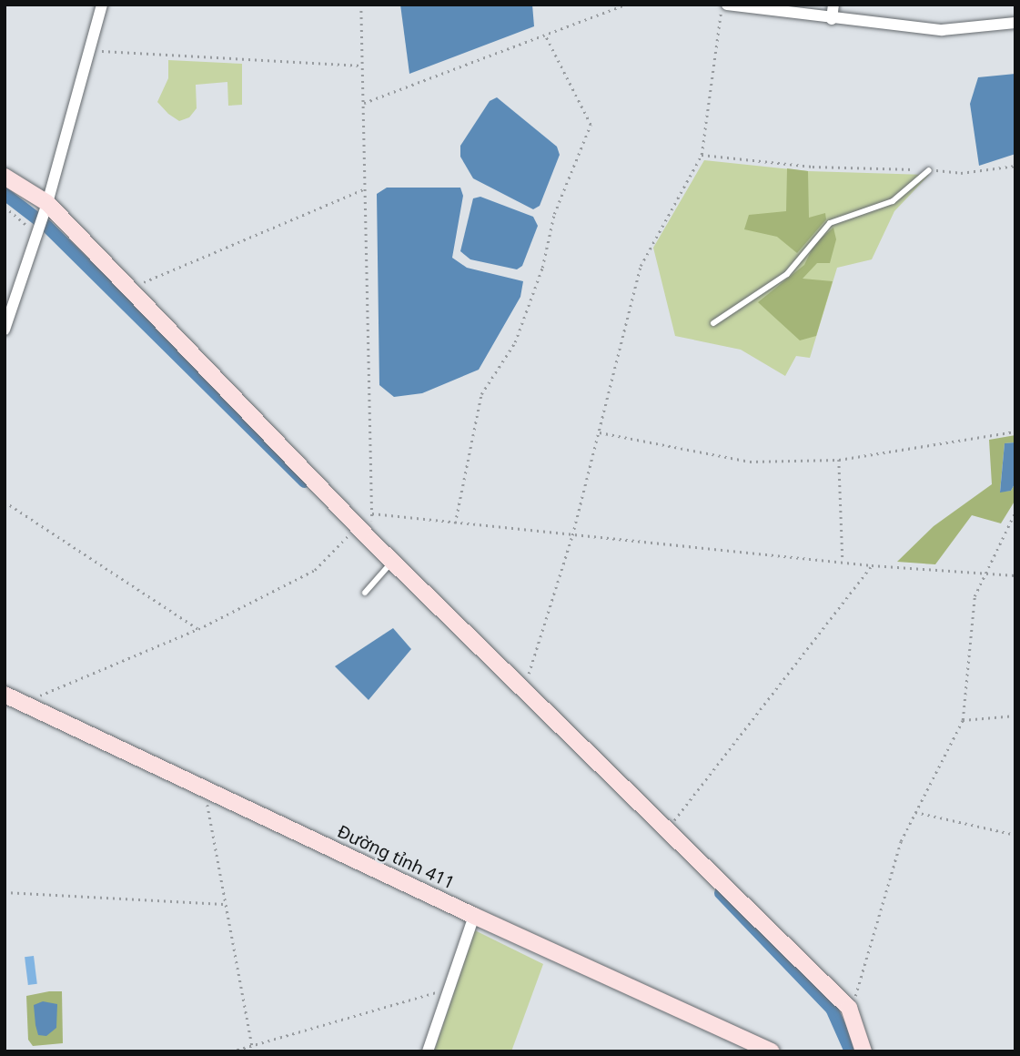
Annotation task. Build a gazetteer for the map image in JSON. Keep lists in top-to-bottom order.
{
  "streets": {
    "main road": ["Đường tỉnh 411"]
  }
}
